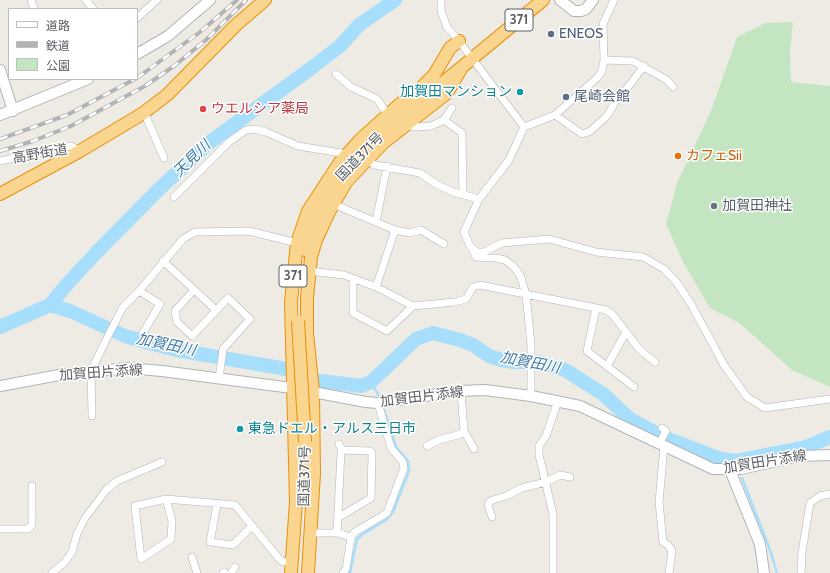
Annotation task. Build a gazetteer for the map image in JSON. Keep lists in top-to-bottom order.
{
  "streets": {
    "highway": ["371", "国道371号"],
    "main road": ["加賀田片添線"],
    "street": ["高野街道"]
  },
  "crossings": [
    ["371", "国道371号"],
    ["371", "加賀田片添線"]
  ],
  "water": ["天見川", "加賀田川"],
  "places": [
    "ENEOS",
    "加賀田マンション",
    "尾崎会館",
    "ウエルシア薬局",
    "カフェSii",
    "加賀田神社",
    "東急ドエル・アルス三日市"
  ],
  "legend": ["道路", "鉄道", "公園"]
}
